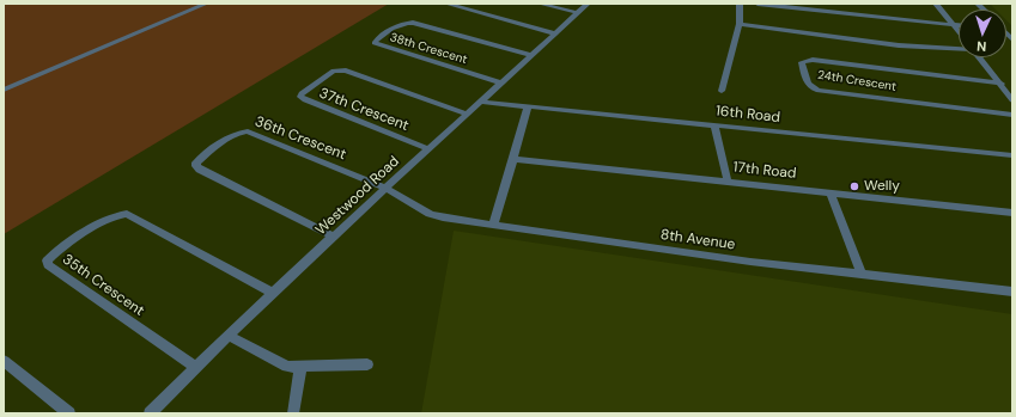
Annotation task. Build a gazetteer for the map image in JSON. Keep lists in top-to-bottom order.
{
  "streets": {
    "street": [
      "38th Crescent",
      "24th Crescent",
      "37th Crescent",
      "16th Road",
      "36th Crescent",
      "17th Road",
      "Westwood Road",
      "8th Avenue",
      "35th Crescent"
    ]
  },
  "crossings": [
    ["38th Crescent", "Westwood Road"],
    ["37th Crescent", "Westwood Road"],
    ["16th Road", "Westwood Road"],
    ["36th Crescent", "Westwood Road"],
    ["36th Crescent", "8th Avenue"],
    ["Westwood Road", "8th Avenue"],
    ["Westwood Road", "35th Crescent"]
  ],
  "places": ["Welly"],
  "north": "bottom"
}
